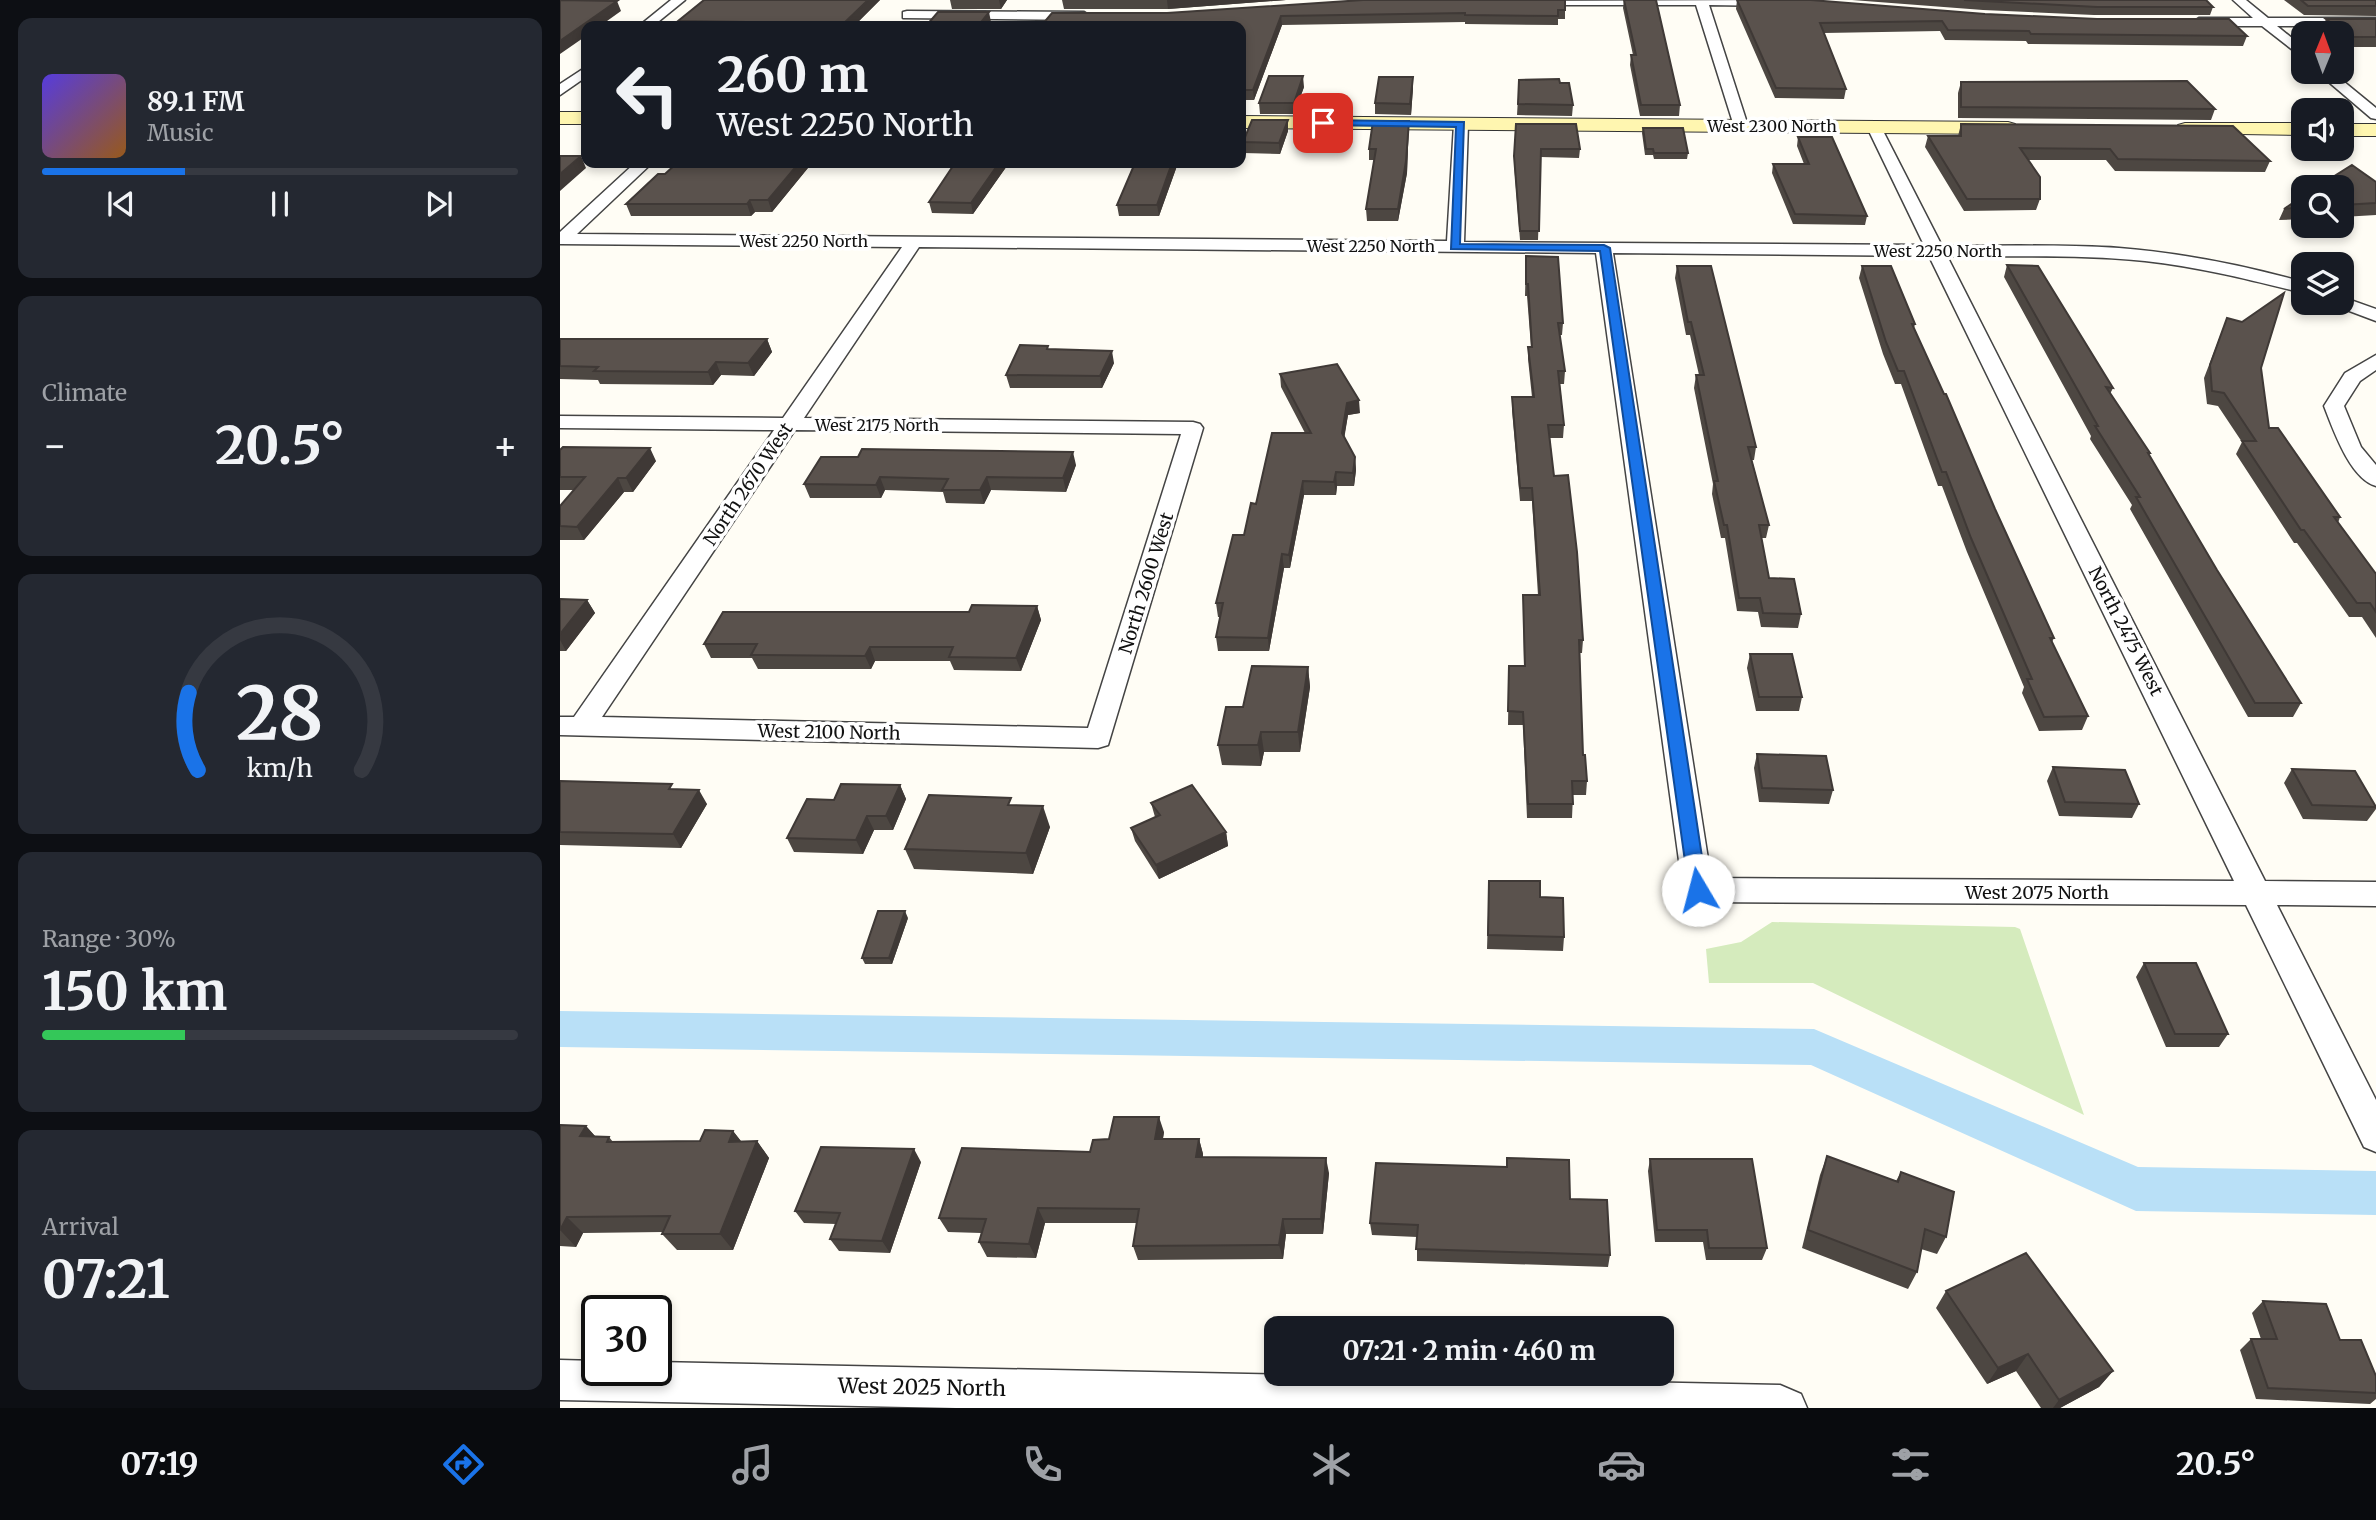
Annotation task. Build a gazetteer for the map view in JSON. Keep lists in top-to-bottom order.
{
  "streets": {
    "street": [
      "West 2300 North",
      "West 2250 North",
      "West 2175 North",
      "North 2670 West",
      "North 2600 West",
      "North 2475 West",
      "West 2100 North",
      "West 2075 North",
      "West 2025 North"
    ]
  },
  "crossings": [
    ["West 2300 North", "North 2475 West"],
    ["West 2250 North", "North 2670 West"],
    ["West 2250 North", "North 2475 West"],
    ["West 2250 North", "West 2075 North"],
    ["West 2175 North", "North 2670 West"],
    ["West 2175 North", "North 2600 West"],
    ["North 2670 West", "West 2100 North"],
    ["North 2600 West", "West 2100 North"],
    ["North 2475 West", "West 2075 North"]
  ],
  "north": "top",
  "page": {
    "turn": ["260 m", "West 2250 North"],
    "song": ["89.1 FM", "Music"],
    "tile": [
      "Climate",
      ["Range · 30%", "150 km"],
      ["Arrival", "07:21"]
    ],
    "heat": ["−", "20.5°", "+"],
    "limit": "30",
    "trip": "07:21 · 2 min · 460 m",
    "tabs": ["07:19", "20.5°"],
    "gauge": ["28", "km/h"]
  }
}
